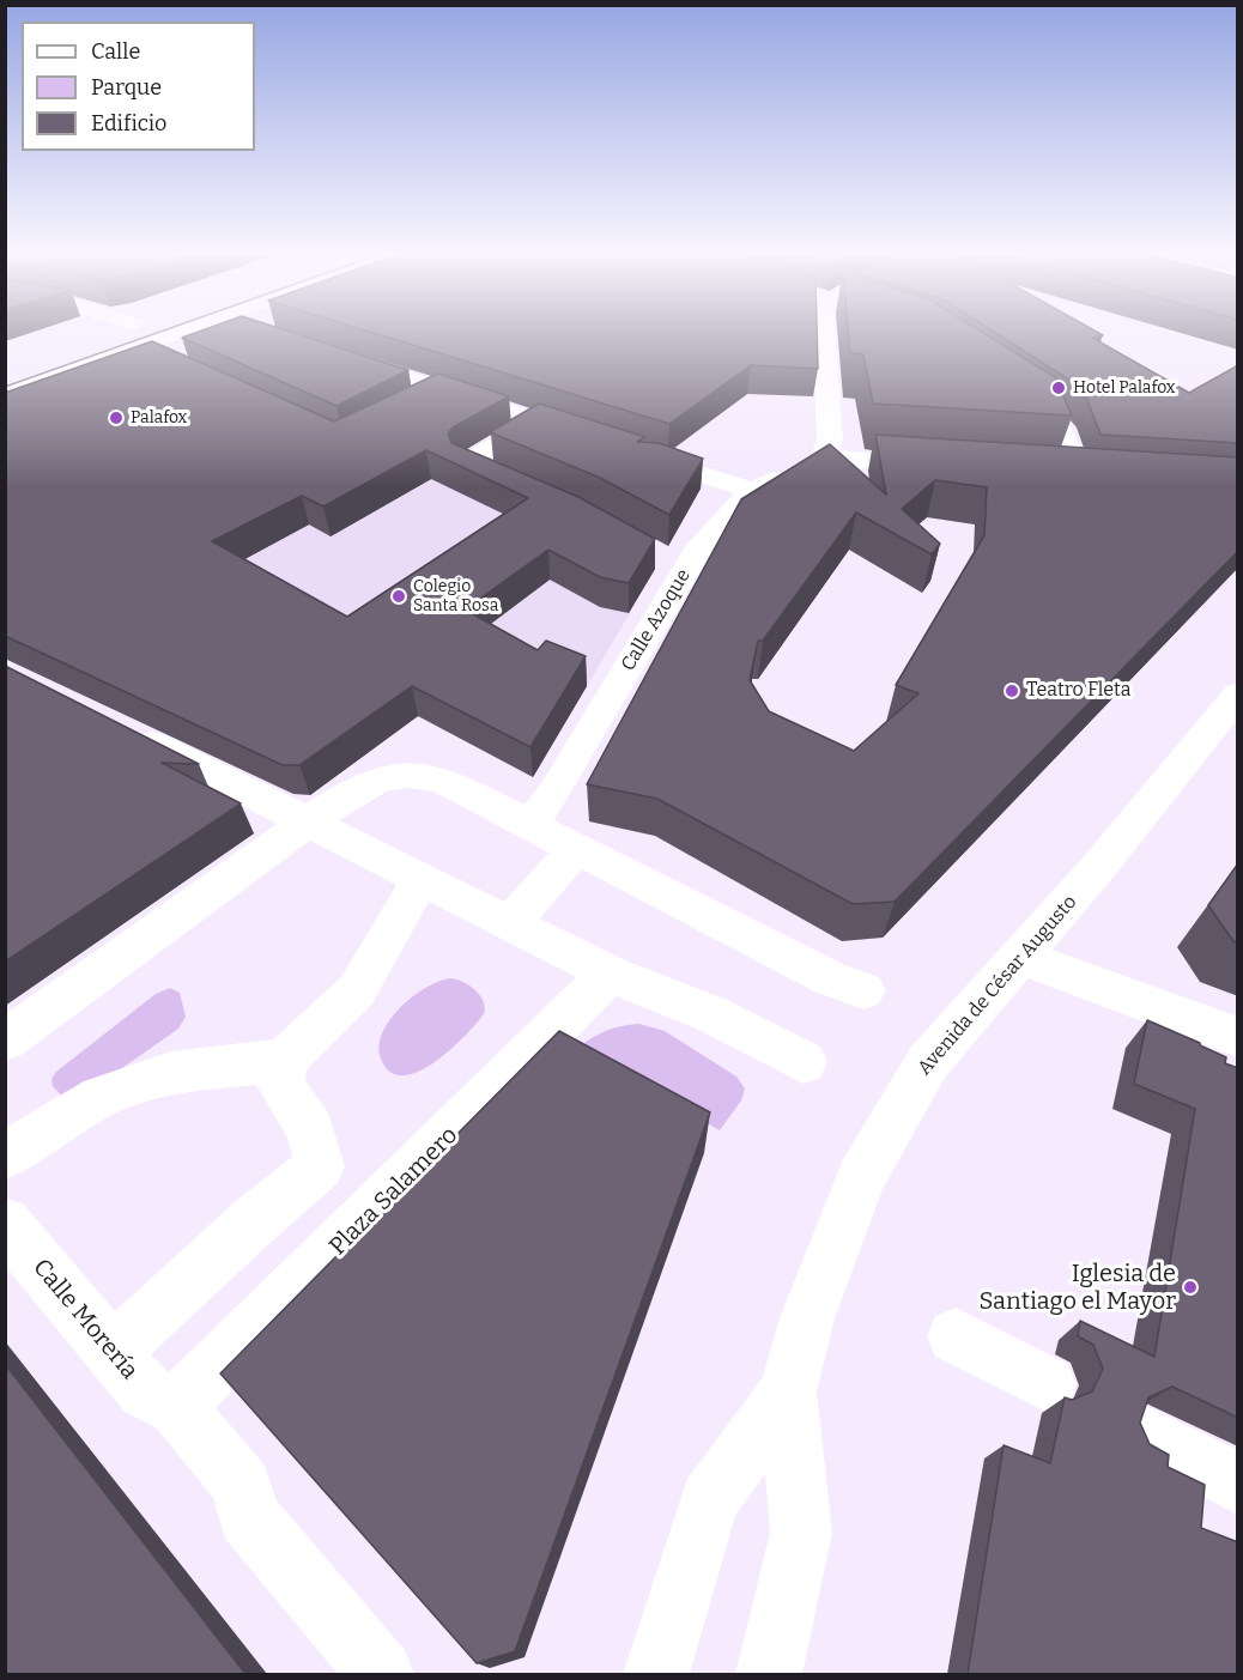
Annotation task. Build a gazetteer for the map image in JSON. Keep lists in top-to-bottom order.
{
  "streets": {
    "street": [
      "Calle Azoque",
      "Avenida de César Augusto",
      "Plaza Salamero",
      "Calle Morería"
    ]
  },
  "crossings": [
    ["Plaza Salamero", "Calle Morería"]
  ],
  "places": [
    "Hotel Palafox",
    "Palafox",
    "Colegio Santa Rosa",
    "Teatro Fleta",
    "Iglesia de Santiago el Mayor"
  ],
  "legend": ["Calle", "Parque", "Edificio"]
}
